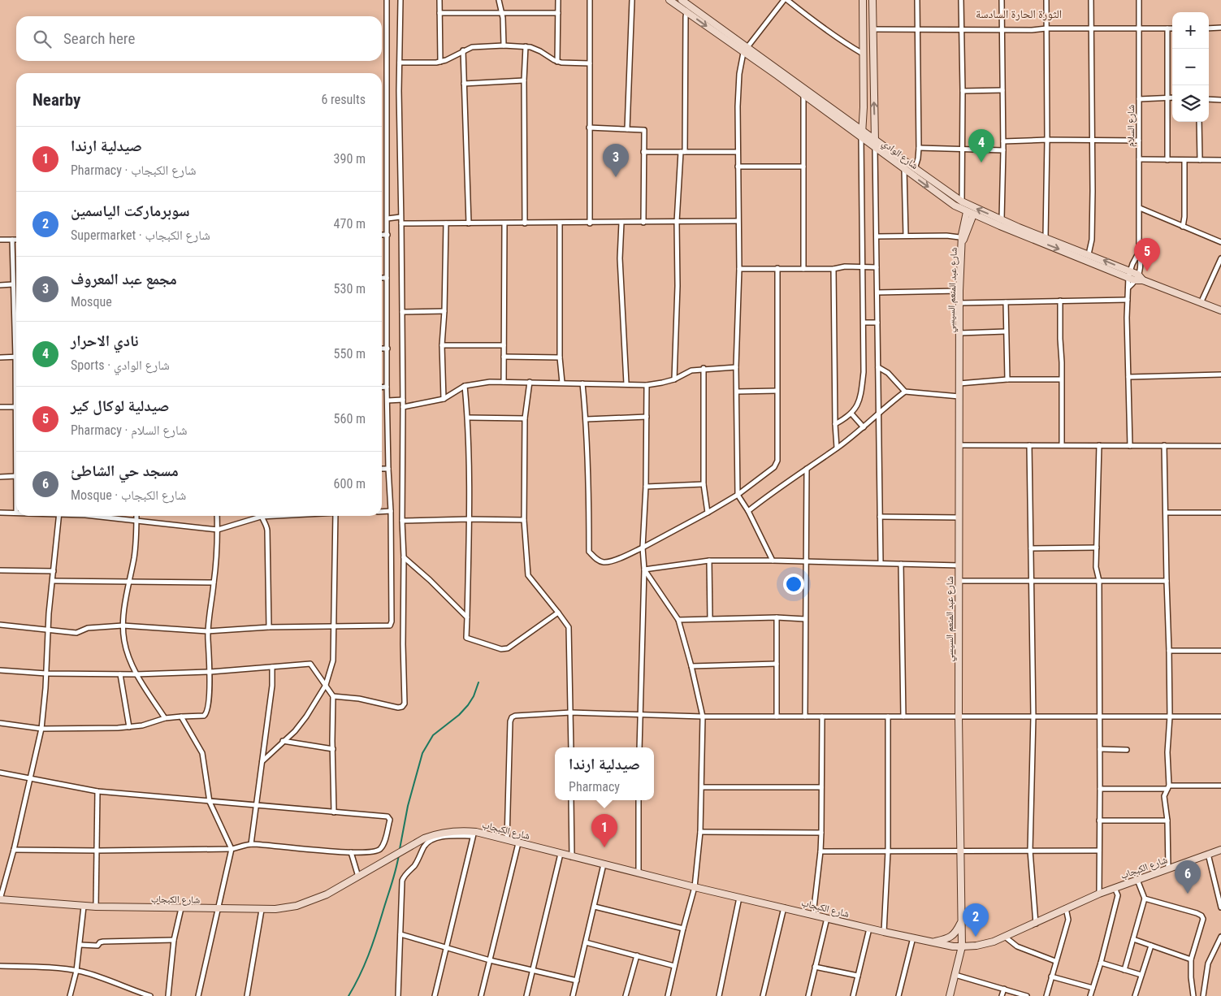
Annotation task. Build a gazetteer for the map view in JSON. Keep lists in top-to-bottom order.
{
  "streets": {
    "main road": ["شارع الوادي", "شارع عبد المنعم السيسي", "شارع الكبجاب"],
    "street": ["شارع السلام"]
  },
  "crossings": [
    ["شارع السلام", "شارع الوادي"],
    ["شارع الوادي", "شارع عبد المنعم السيسي"],
    ["شارع عبد المنعم السيسي", "شارع الكبجاب"]
  ],
  "districts": ["الثورة الحارة السادسة"],
  "page": {
    "map_buttons": ["+", "−"],
    "search": "Search here",
    "heading": ["Nearby", "6 results"],
    "list": [
      {
        "mark": "1",
        "name": "صيدلية ارندا",
        "note": "Pharmacy · شارع الكبجاب",
        "value": "390 m"
      },
      {
        "mark": "2",
        "name": "سوبرماركت الياسمين",
        "note": "Supermarket · شارع الكبجاب",
        "value": "470 m"
      },
      {
        "mark": "3",
        "name": "مجمع عبد المعروف",
        "note": "Mosque",
        "value": "530 m"
      },
      {
        "mark": "4",
        "name": "نادي الاحرار",
        "note": "Sports · شارع الوادي",
        "value": "550 m"
      },
      {
        "mark": "5",
        "name": "صيدلية لوكال كير",
        "note": "Pharmacy · شارع السلام",
        "value": "560 m"
      },
      {
        "mark": "6",
        "name": "مسجد حي الشاطئ",
        "note": "Mosque · شارع الكبجاب",
        "value": "600 m"
      }
    ],
    "pins": [
      "4",
      "3",
      "5",
      "1",
      "6",
      "2"
    ],
    "popup": ["صيدلية ارندا", "Pharmacy"]
  }
}
